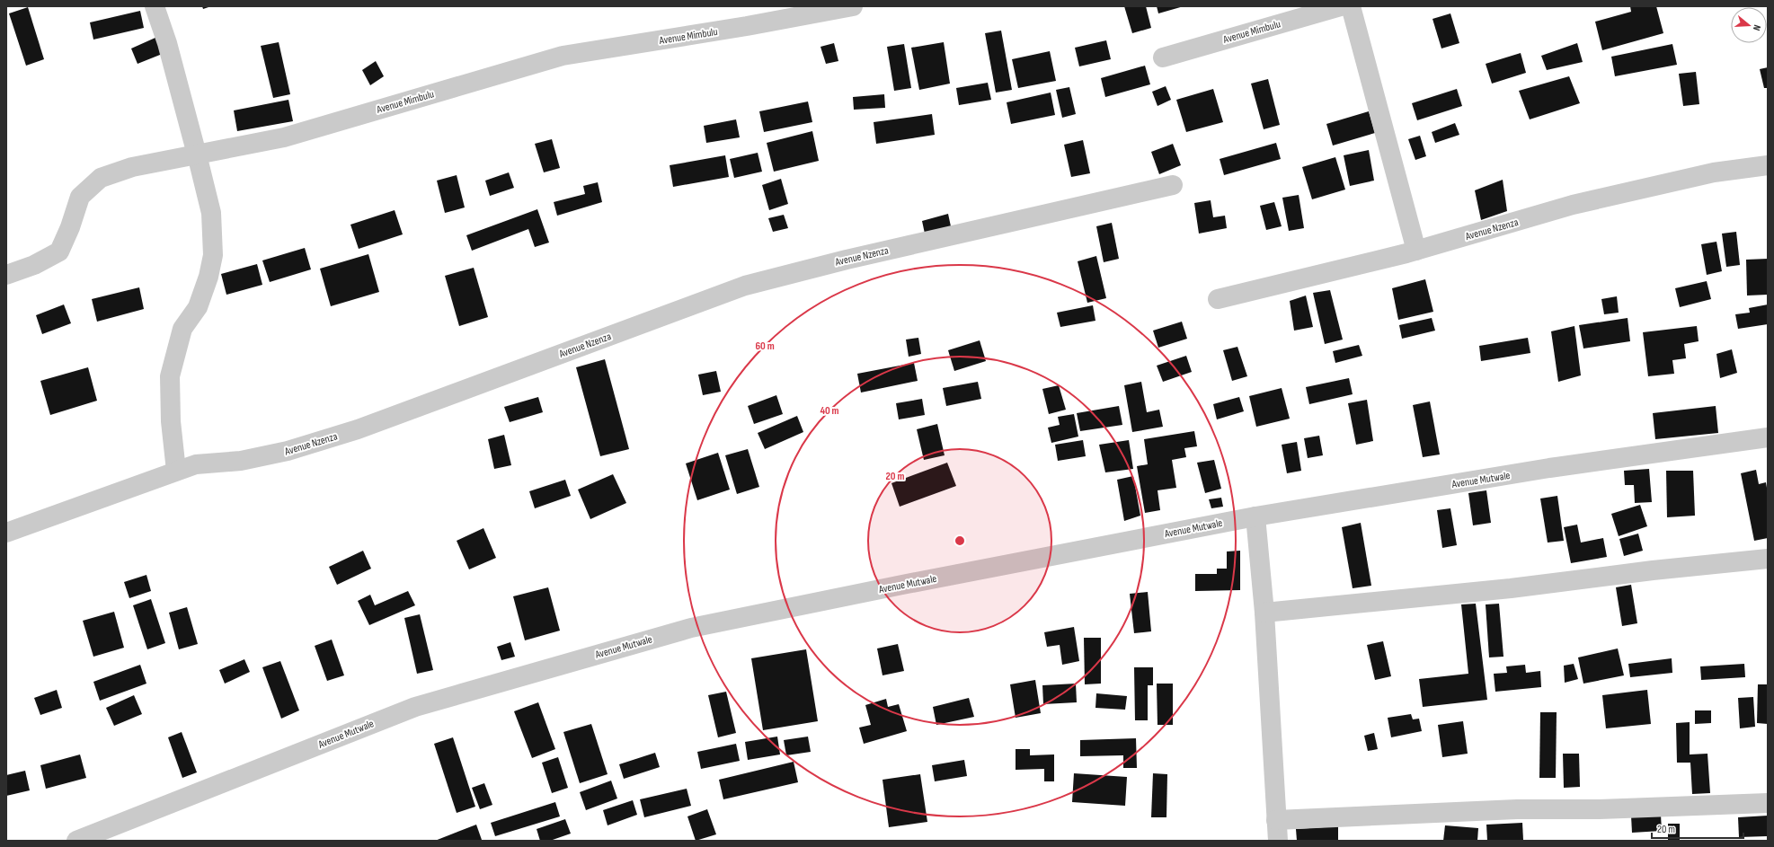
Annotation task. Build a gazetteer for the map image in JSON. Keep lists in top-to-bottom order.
{
  "streets": {
    "street": ["Avenue Mimbulu", "Avenue Nzenza", "Avenue Mutwale"]
  },
  "scale_bar": "20 m",
  "north": "right",
  "rings": ["60 m", "40 m", "20 m"]
}
